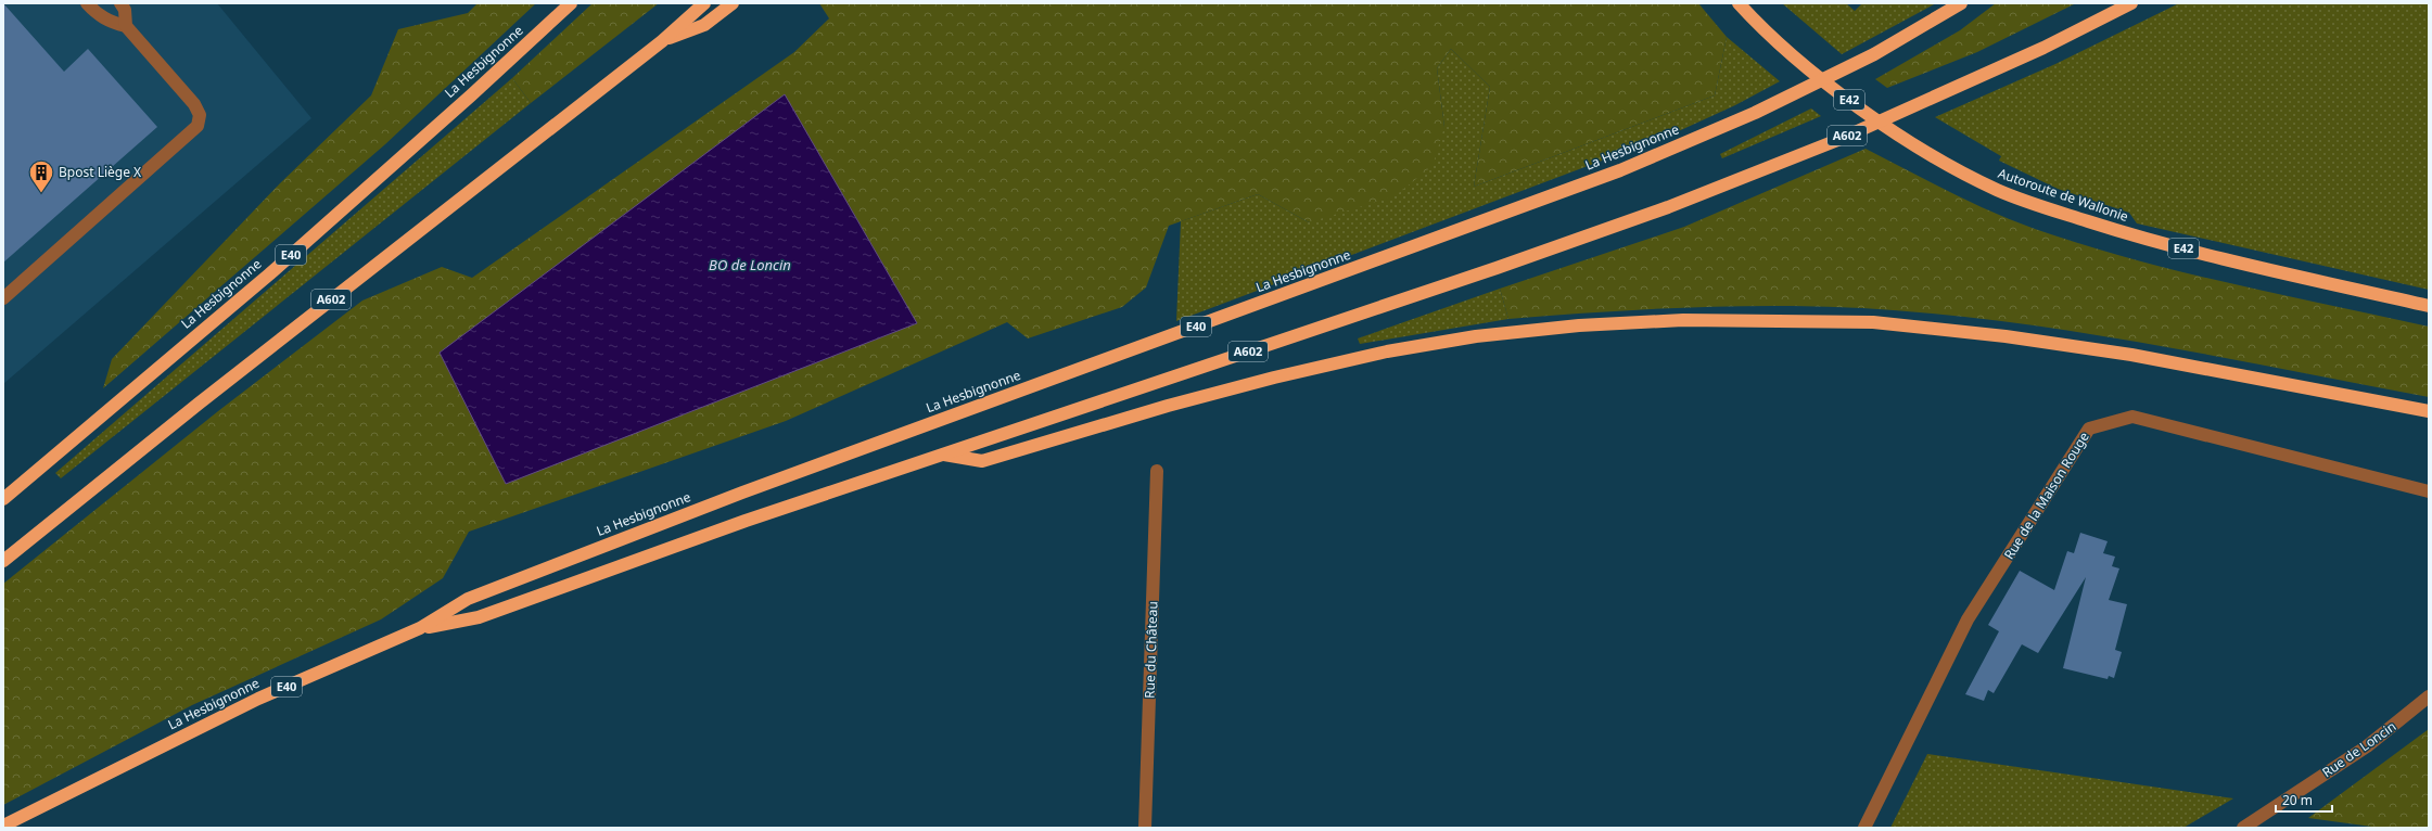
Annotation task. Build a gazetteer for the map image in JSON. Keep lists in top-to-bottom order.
{
  "streets": {
    "highway": [
      "La Hesbignonne",
      "E42",
      "A602",
      "Autoroute de Wallonie",
      "E40"
    ],
    "street": ["Rue de la Maison Rouge", "Rue du Château", "Rue de Loncin"]
  },
  "water": ["BO de Loncin"],
  "places": {
    "building": ["Bpost Liège X"]
  },
  "scale_bar": "20 m"
}
